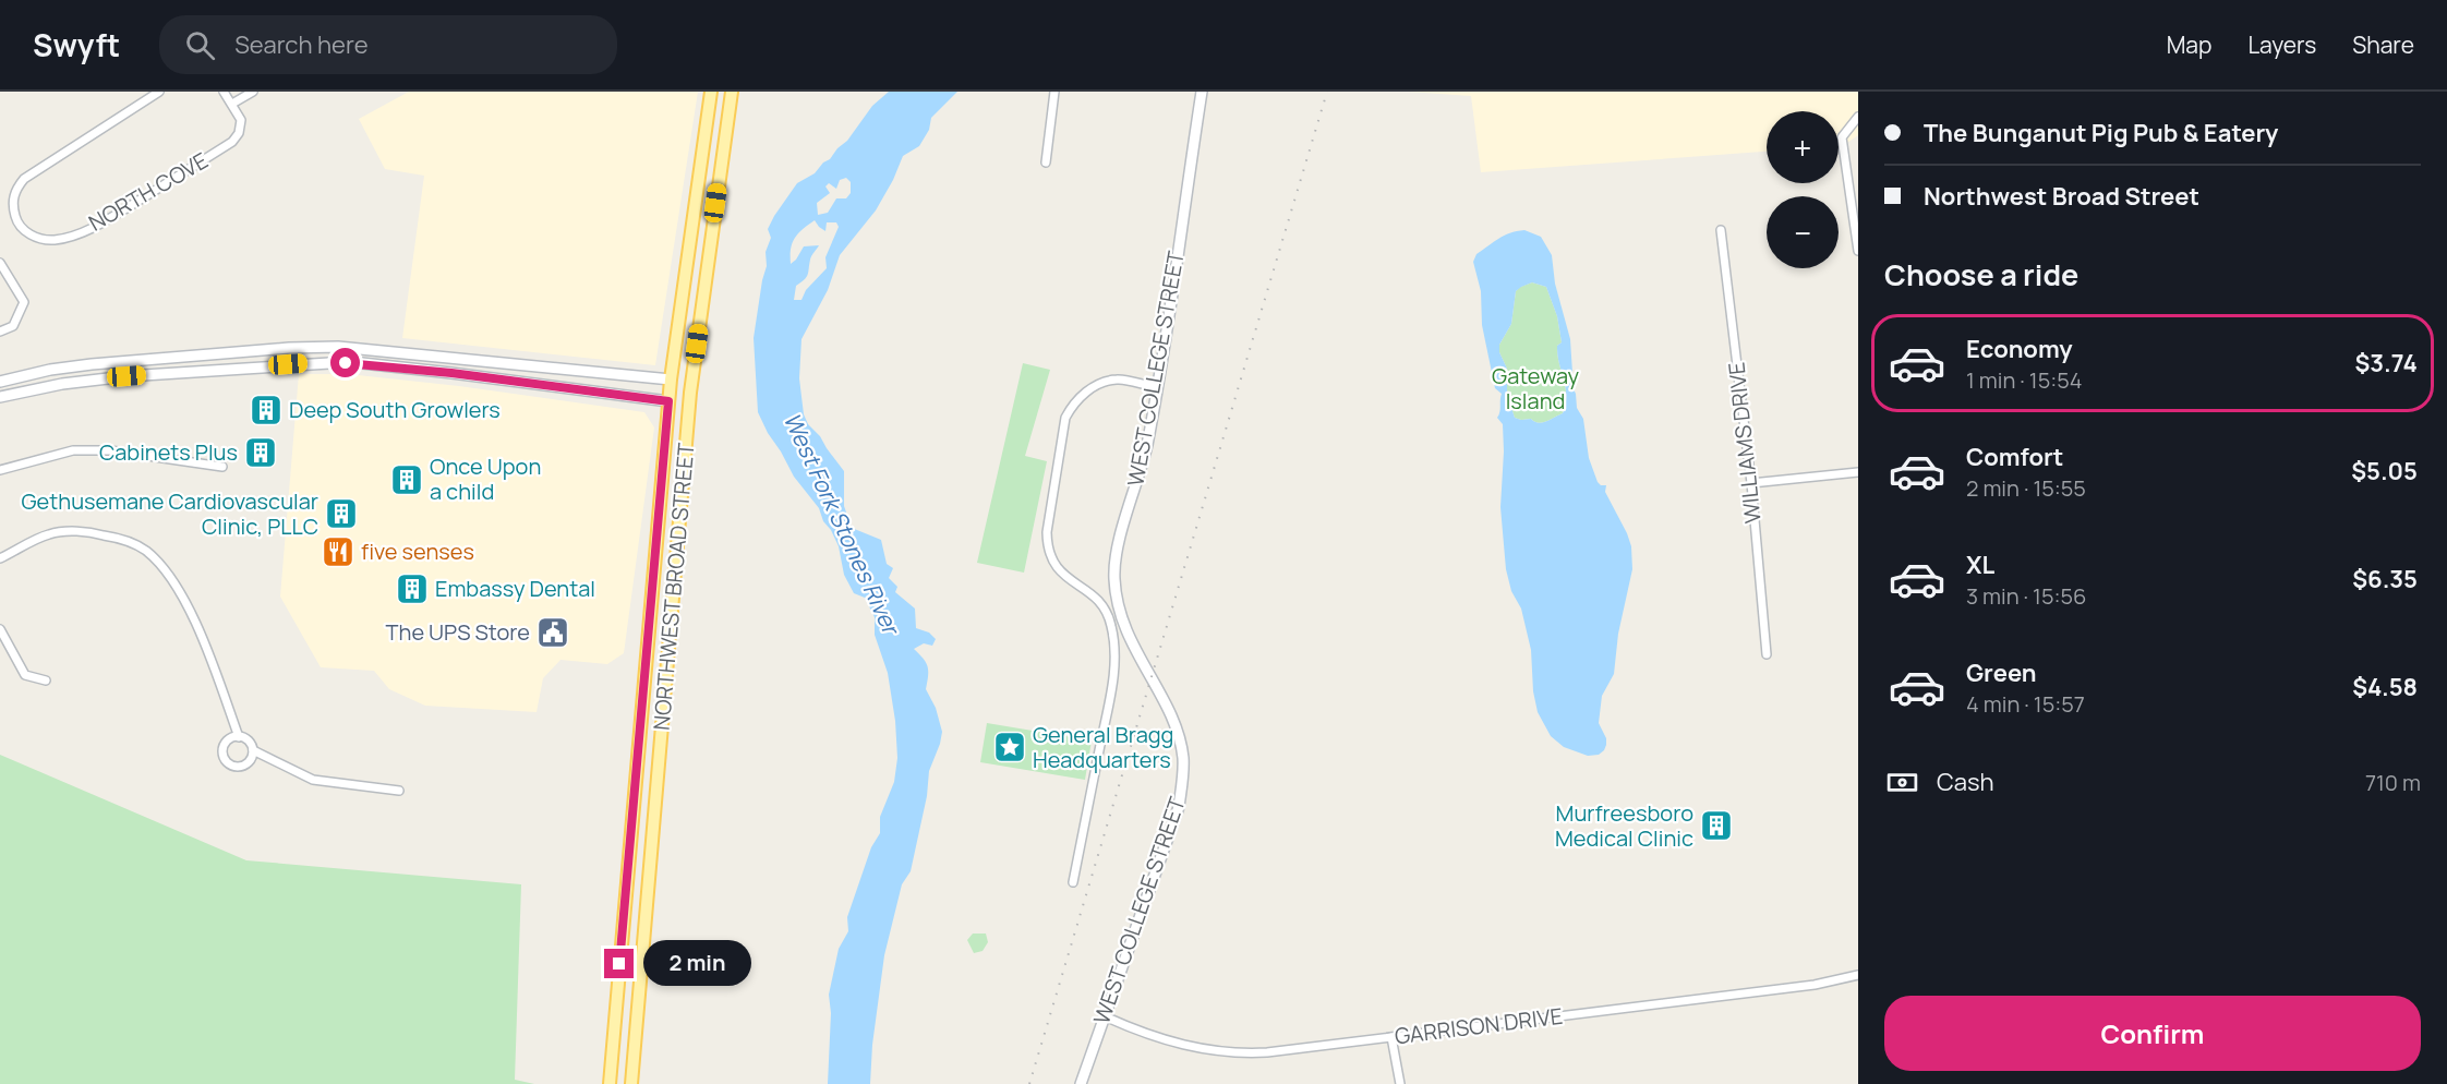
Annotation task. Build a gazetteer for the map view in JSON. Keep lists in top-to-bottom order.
{
  "streets": {
    "main road": ["WEST COLLEGE STREET", "NORTHWEST BROAD STREET"],
    "street": ["NORTH COVE", "WILLIAMS DRIVE", "GARRISON DRIVE"]
  },
  "crossings": [
    ["WEST COLLEGE STREET", "GARRISON DRIVE"]
  ],
  "water": ["West Fork Stones River"],
  "parks": ["Gateway Island"],
  "places": {
    "building": [
      "Deep South Growlers",
      "Cabinets Plus",
      "Once Upon a child",
      "Gethusemane Cardiovascular Clinic, PLLC",
      "Embassy Dental",
      "Murfreesboro Medical Clinic"
    ],
    "restaurant": ["five senses"],
    "public building": ["The UPS Store"],
    "place": ["General Bragg Headquarters"]
  },
  "page": {
    "header": "Swyft",
    "search": "Search here",
    "nav": ["Map", "Layers", "Share"],
    "banner": ["The Bunganut Pig Pub & Eatery", "Northwest Broad Street"],
    "map_buttons": ["+", "−"],
    "heading": "Choose a ride",
    "list": [
      {
        "name": "Economy",
        "note": "1 min · 15:54",
        "value": "$3.74"
      },
      {
        "name": "Comfort",
        "note": "2 min · 15:55",
        "value": "$5.05"
      },
      {
        "name": "XL",
        "note": "3 min · 15:56",
        "value": "$6.35"
      },
      {
        "name": "Green",
        "note": "4 min · 15:57",
        "value": "$4.58"
      }
    ],
    "pay": ["Cash", "710 m"],
    "bubble": "2 min",
    "buttons": "Confirm"
  }
}
